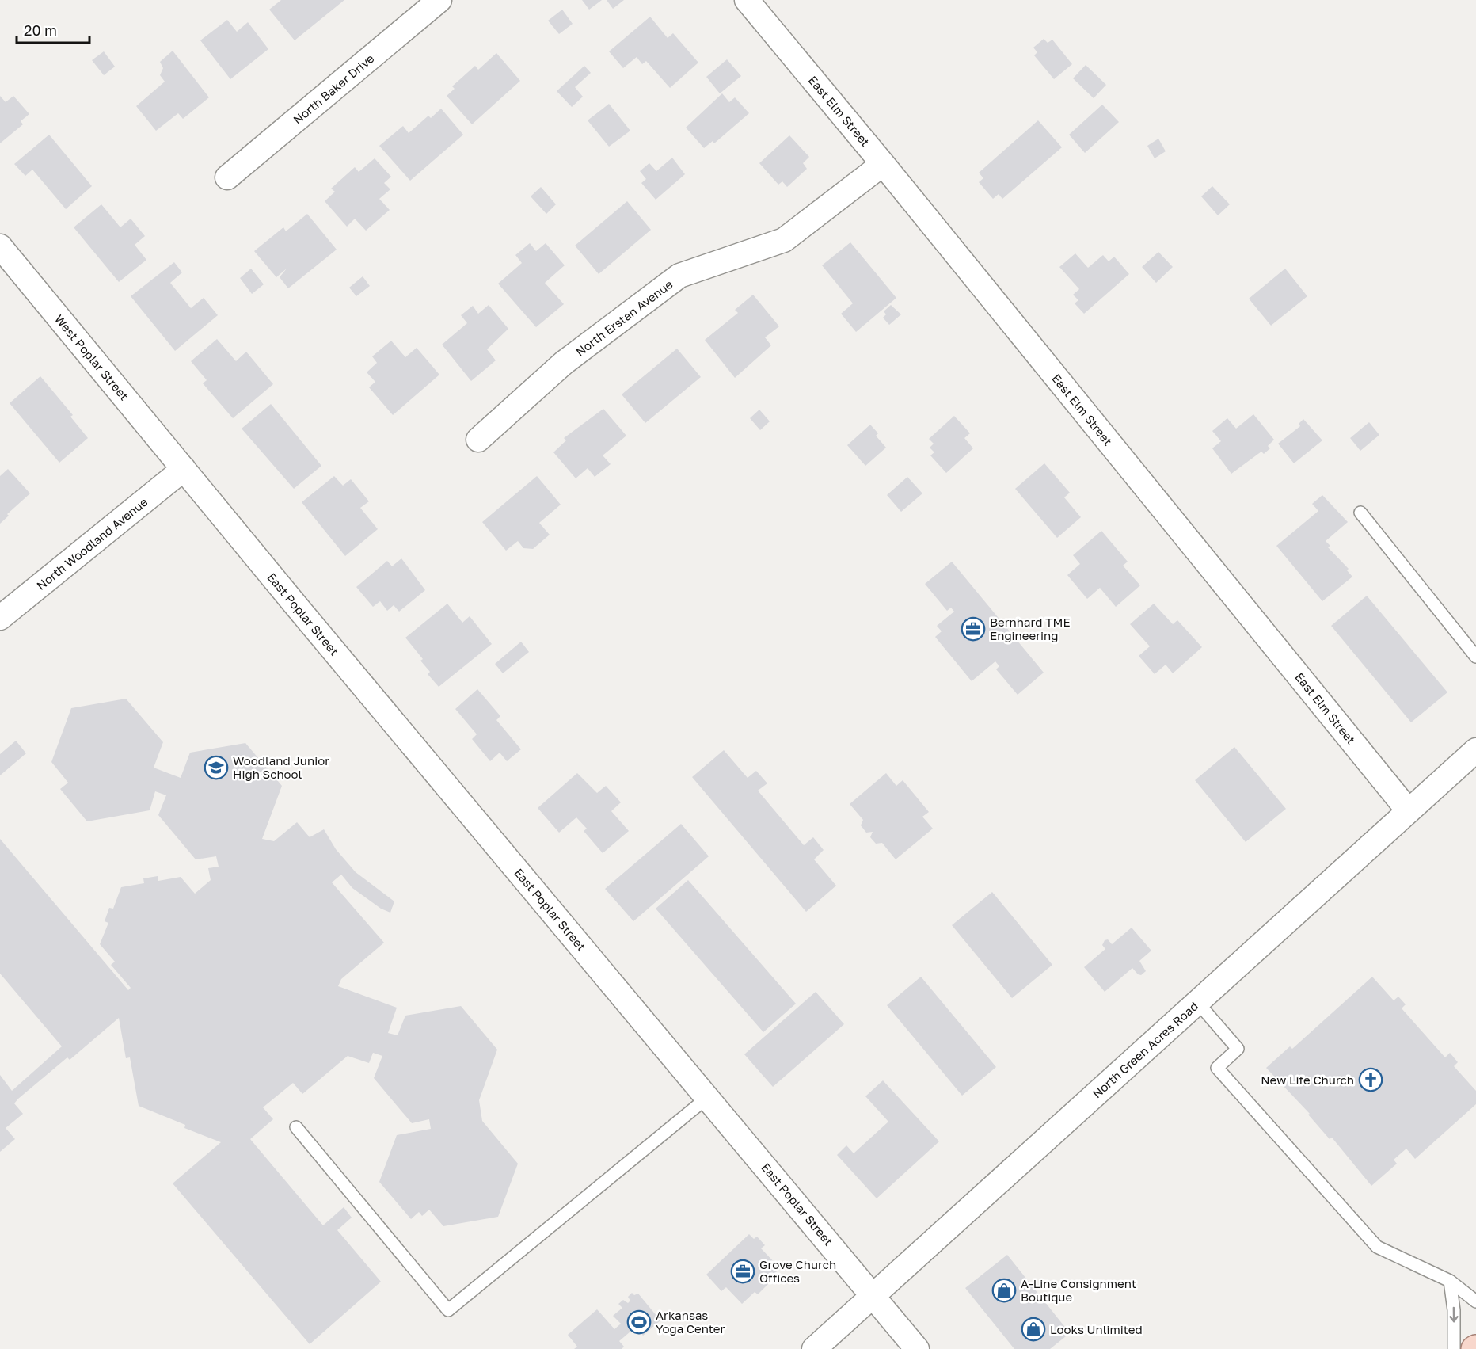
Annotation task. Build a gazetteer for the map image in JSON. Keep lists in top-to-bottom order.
{
  "streets": {
    "street": [
      "North Baker Drive",
      "East Elm Street",
      "North Erstan Avenue",
      "West Poplar Street",
      "North Woodland Avenue",
      "East Poplar Street",
      "North Green Acres Road"
    ]
  },
  "crossings": [
    ["East Elm Street", "North Erstan Avenue"],
    ["East Elm Street", "North Green Acres Road"],
    ["West Poplar Street", "North Woodland Avenue"],
    ["West Poplar Street", "East Poplar Street"],
    ["North Woodland Avenue", "East Poplar Street"],
    ["East Poplar Street", "North Green Acres Road"]
  ],
  "places": {
    "office": ["Bernhard TME Engineering", "Grove Church Offices"],
    "school or university": ["Woodland Junior High School"],
    "church": ["New Life Church"],
    "shop": ["A-Line Consignment Boutique", "Looks Unlimited"],
    "sports": ["Arkansas Yoga Center"]
  },
  "scale_bar": "20 m"
}
